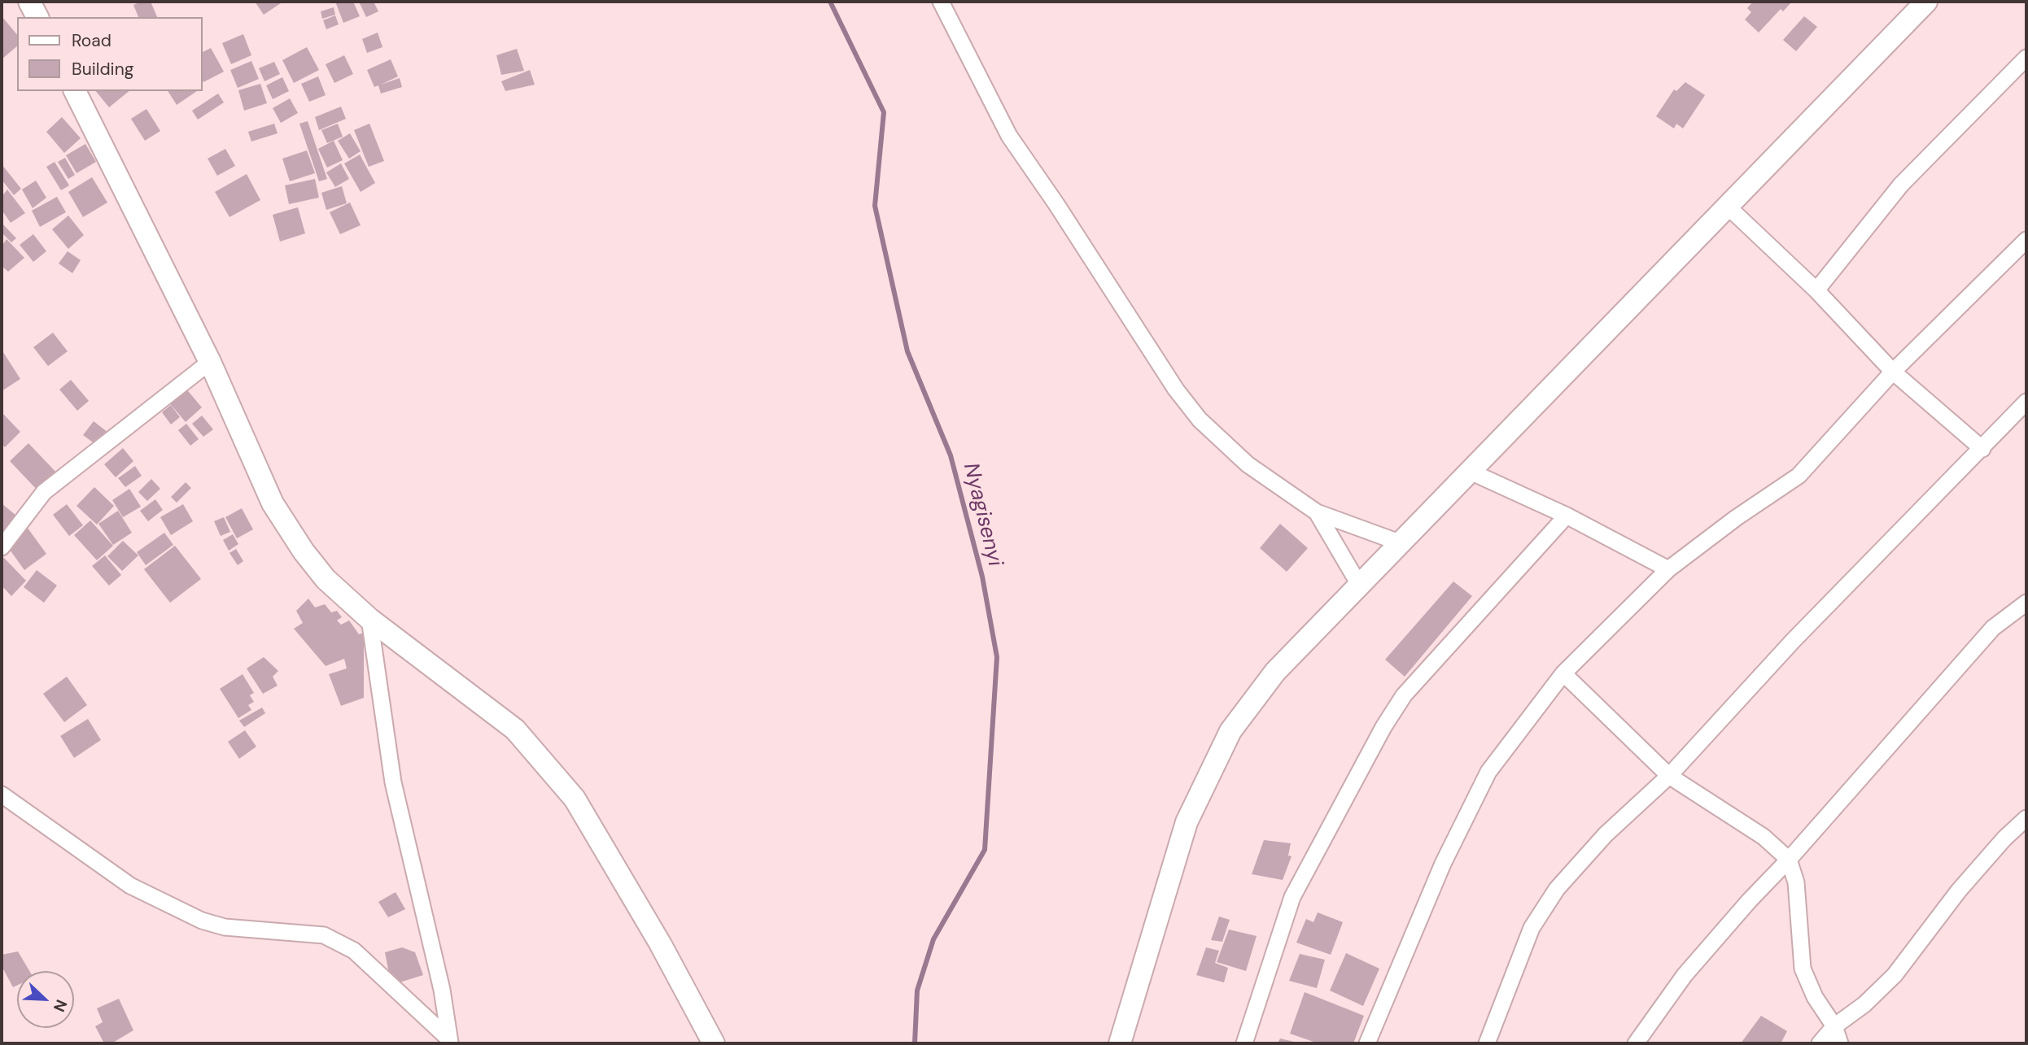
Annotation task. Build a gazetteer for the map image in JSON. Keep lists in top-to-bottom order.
{
  "water": ["Nyagisenyi"],
  "legend": ["Road", "Building"],
  "north": "bottom right"
}
